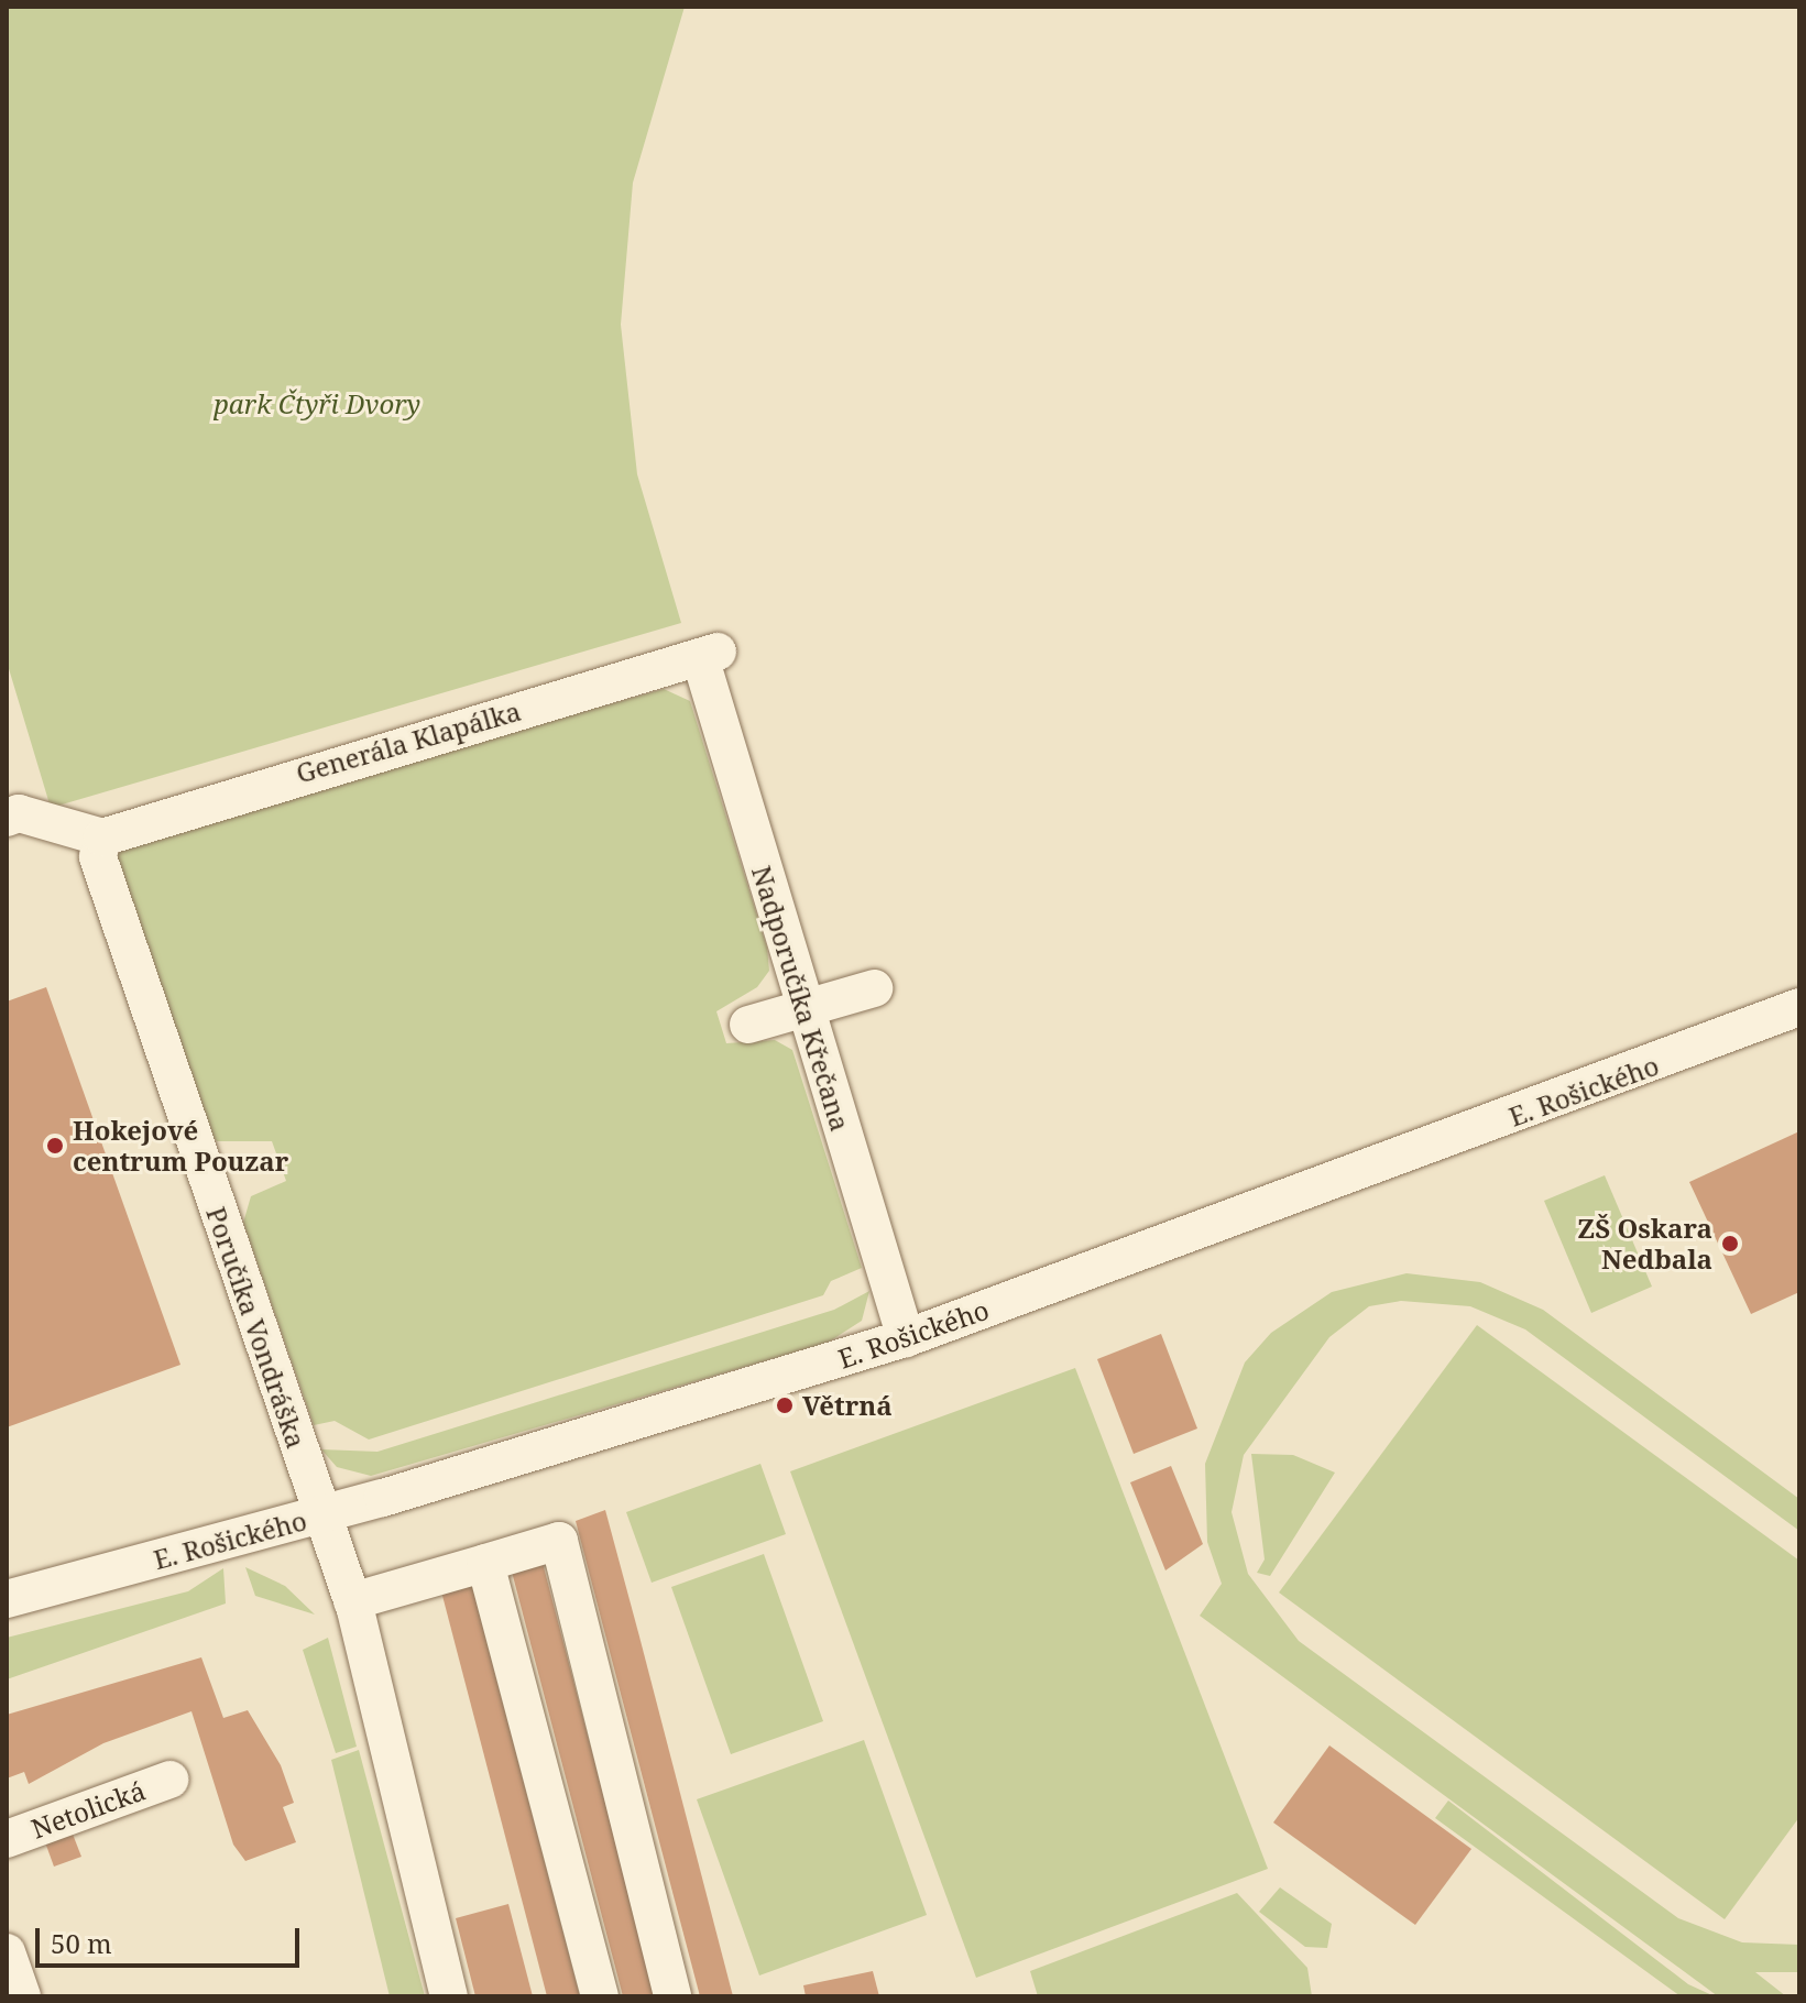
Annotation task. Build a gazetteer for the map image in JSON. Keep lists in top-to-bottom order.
{
  "streets": {
    "street": [
      "Generála Klapálka",
      "Nadporučíka Křečana",
      "E. Rošického",
      "Poručíka Vondráška",
      "Netolická"
    ]
  },
  "crossings": [
    ["Generála Klapálka", "Nadporučíka Křečana"],
    ["Generála Klapálka", "Poručíka Vondráška"],
    ["Nadporučíka Křečana", "E. Rošického"],
    ["E. Rošického", "Poručíka Vondráška"]
  ],
  "parks": ["park Čtyři Dvory"],
  "places": ["Hokejové centrum Pouzar", "ZŠ Oskara Nedbala", "Větrná"],
  "scale_bar": "50 m"
}
